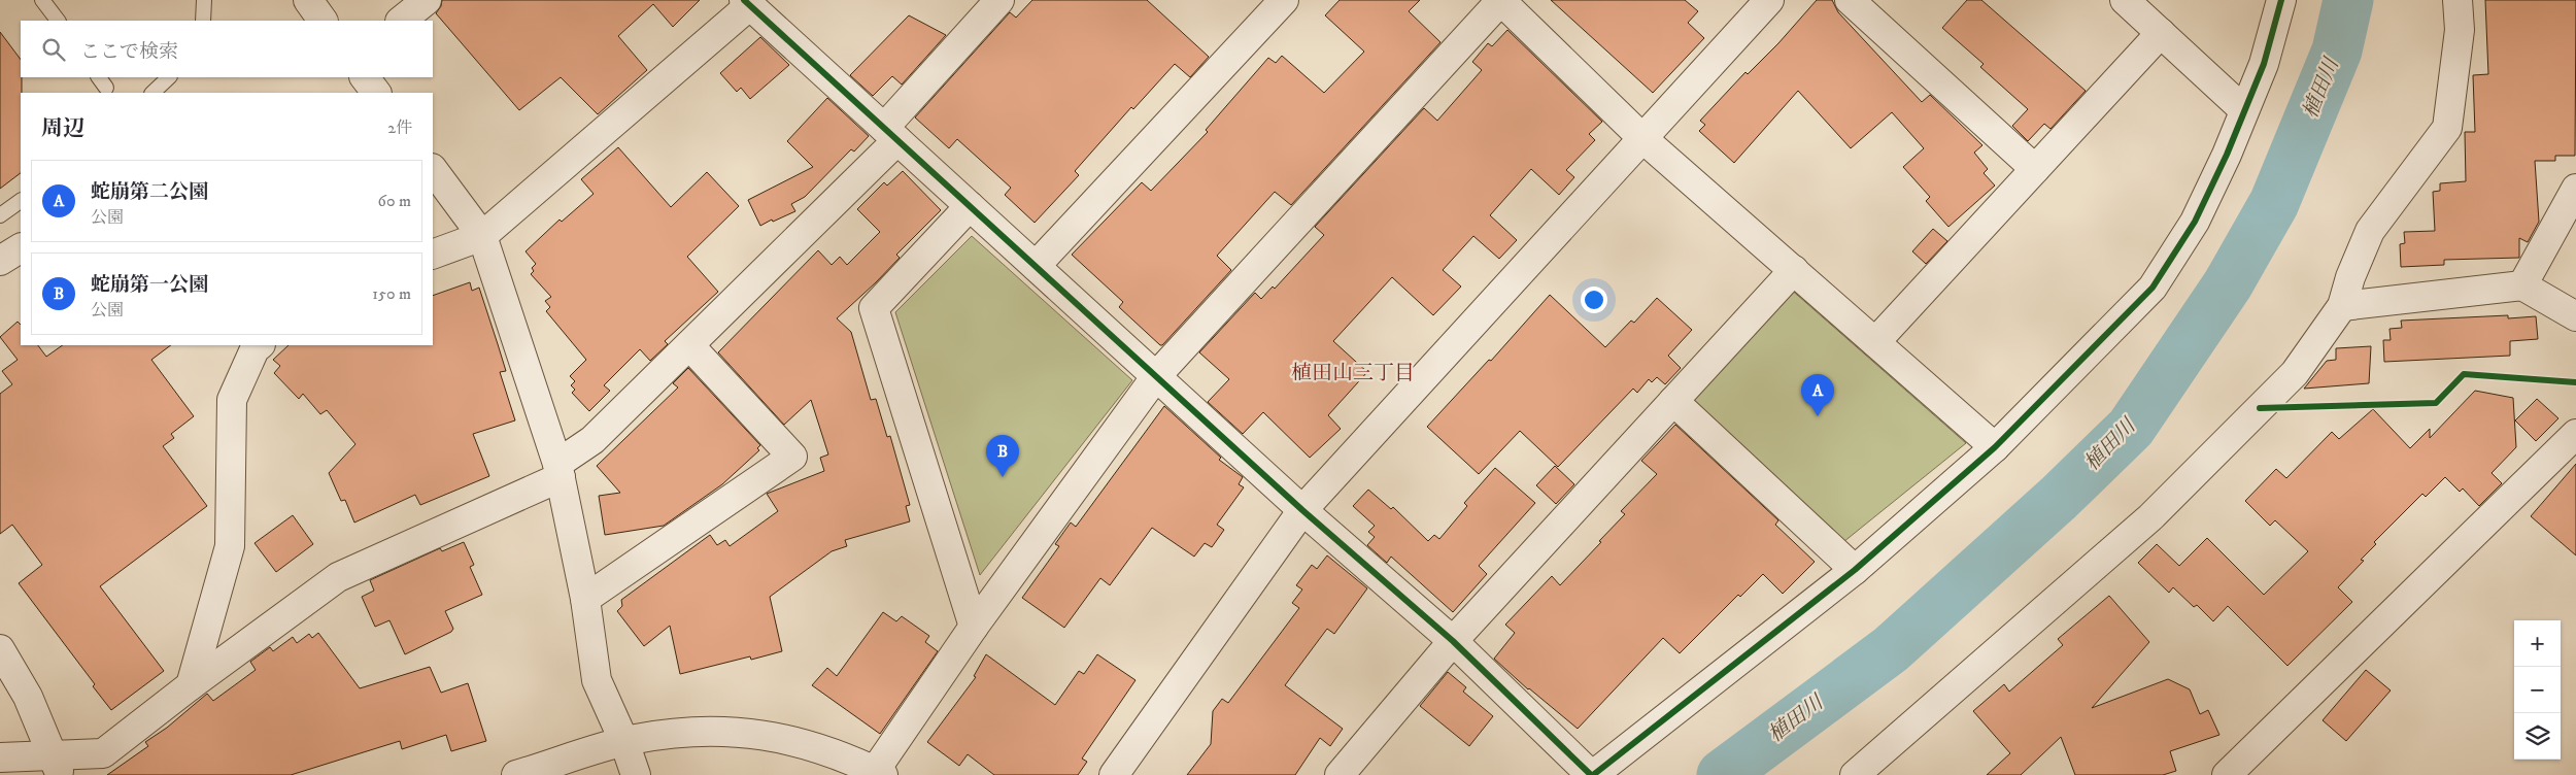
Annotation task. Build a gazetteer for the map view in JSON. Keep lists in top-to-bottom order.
{
  "districts": ["植田山三丁目"],
  "water": ["植田川"],
  "page": {
    "search": "ここで検索",
    "heading": ["周辺", "2件"],
    "list": [
      {
        "mark": "A",
        "name": "蛇崩第二公園",
        "note": "公園",
        "value": "60 m"
      },
      {
        "mark": "B",
        "name": "蛇崩第一公園",
        "note": "公園",
        "value": "150 m"
      }
    ],
    "pins": ["A", "B"],
    "map_buttons": ["+", "−"]
  }
}
